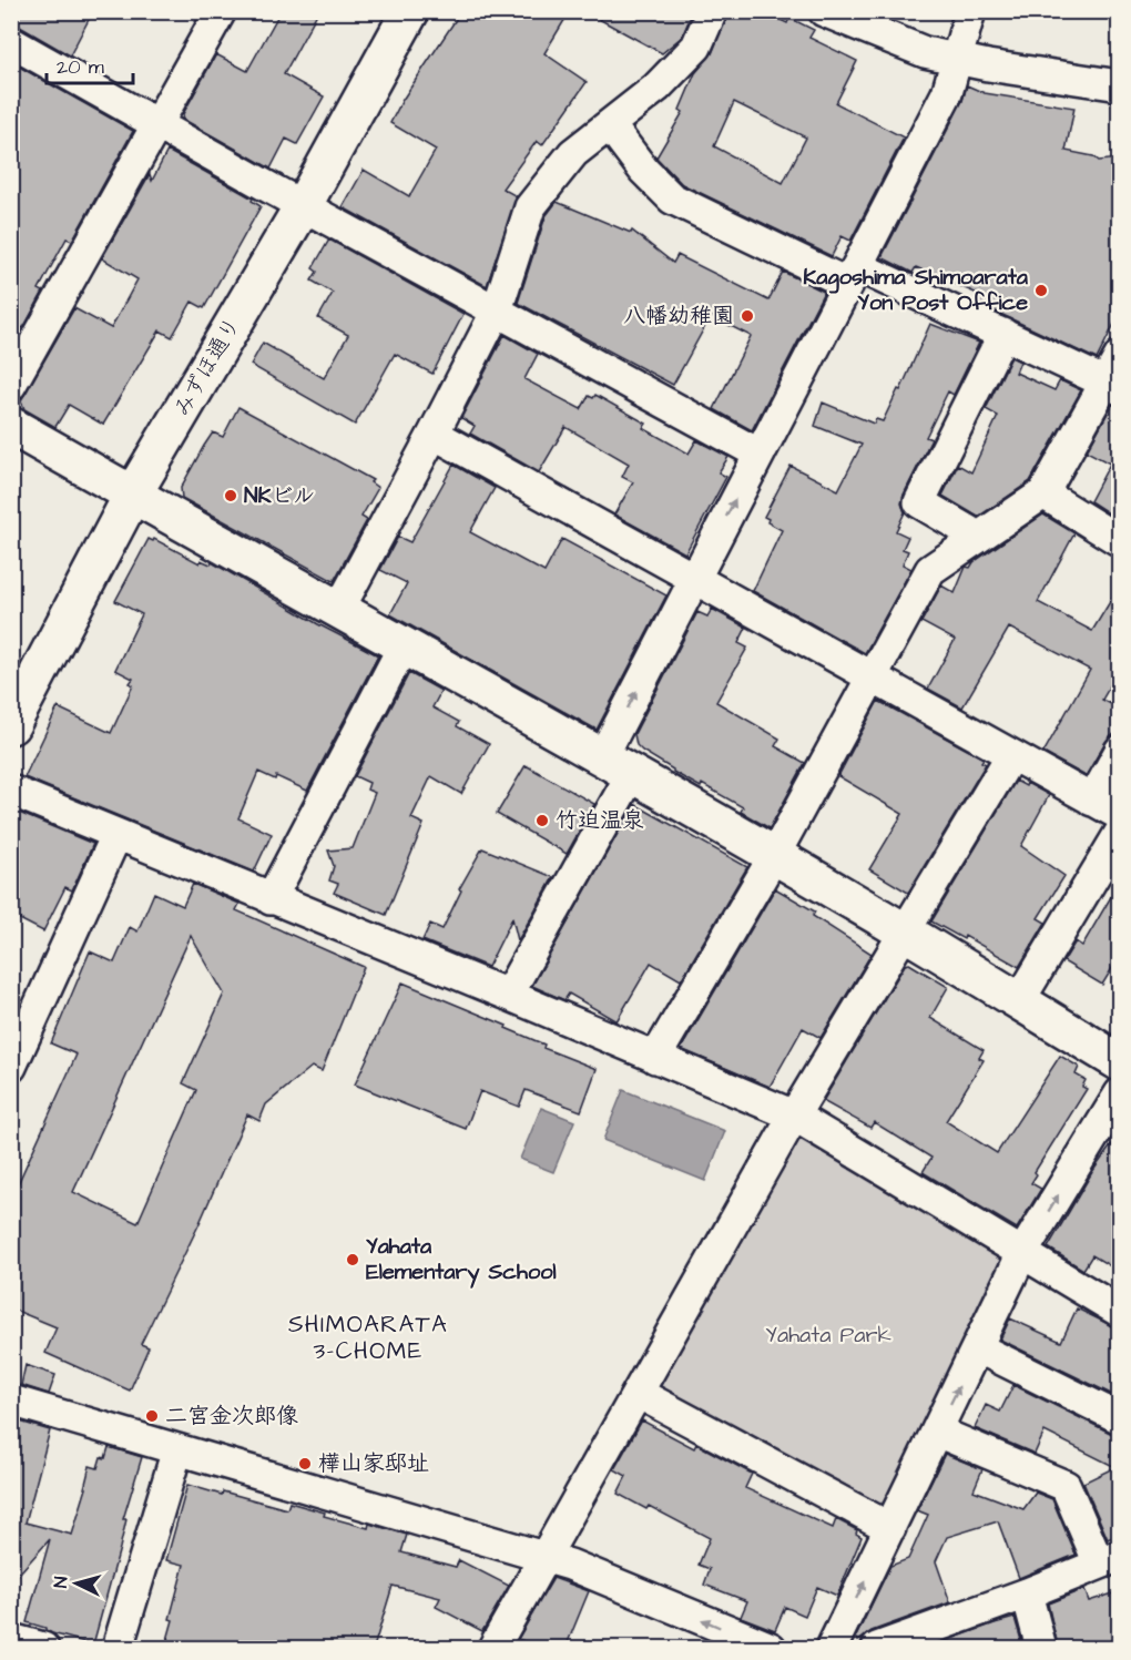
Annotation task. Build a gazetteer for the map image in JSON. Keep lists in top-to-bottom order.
{
  "streets": {
    "street": ["みずほ通り"]
  },
  "districts": ["SHIMOARATA 3-CHOME"],
  "parks": ["Yahata Park"],
  "places": [
    "Kagoshima Shimoarata Yon Post Office",
    "八幡幼稚園",
    "NKビル",
    "竹迫温泉",
    "Yahata Elementary School",
    "二宮金次郎像",
    "樺山家邸址"
  ],
  "scale_bar": "20 m",
  "north": "left"
}
